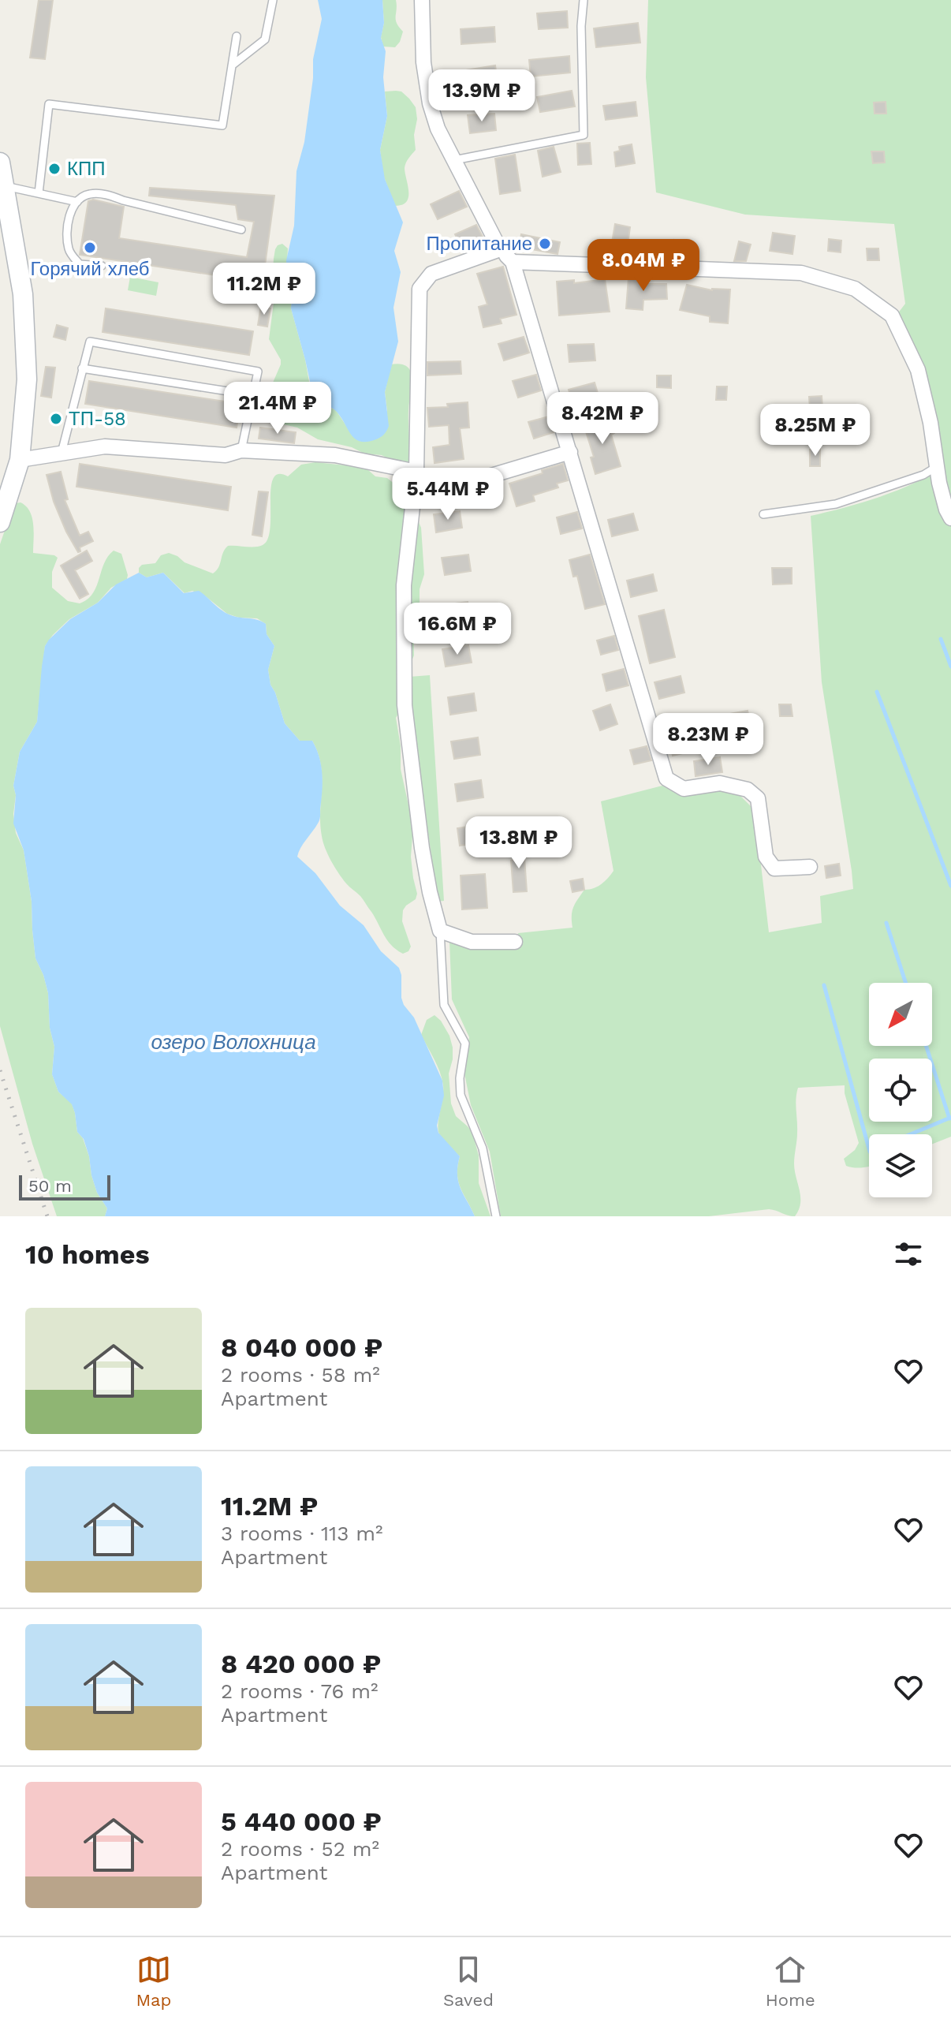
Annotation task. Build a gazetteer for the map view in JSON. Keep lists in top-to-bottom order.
{
  "water": ["озеро Волохница"],
  "places": [
    "КПП",
    "Пропитание",
    "Горячий хлеб",
    "ТП-58"
  ],
  "scale_bar": "50 m",
  "north": "bottom left",
  "page": {
    "price": [
      "13.9M ₽",
      "8.04M ₽",
      "11.2M ₽",
      "21.4M ₽",
      "8.42M ₽",
      "8.25M ₽",
      "5.44M ₽",
      "16.6M ₽",
      "8.23M ₽",
      "13.8M ₽"
    ],
    "scale": "50 m",
    "heading": "10 homes",
    "list": [
      {
        "name": "8 040 000 ₽",
        "note": "2 rooms · 58 m² · Apartment"
      },
      {
        "name": "11.2M ₽",
        "note": "3 rooms · 113 m² · Apartment"
      },
      {
        "name": "8 420 000 ₽",
        "note": "2 rooms · 76 m² · Apartment"
      },
      {
        "name": "5 440 000 ₽",
        "note": "2 rooms · 52 m² · Apartment"
      }
    ],
    "tabs": ["Map", "Saved", "Home"]
  }
}
